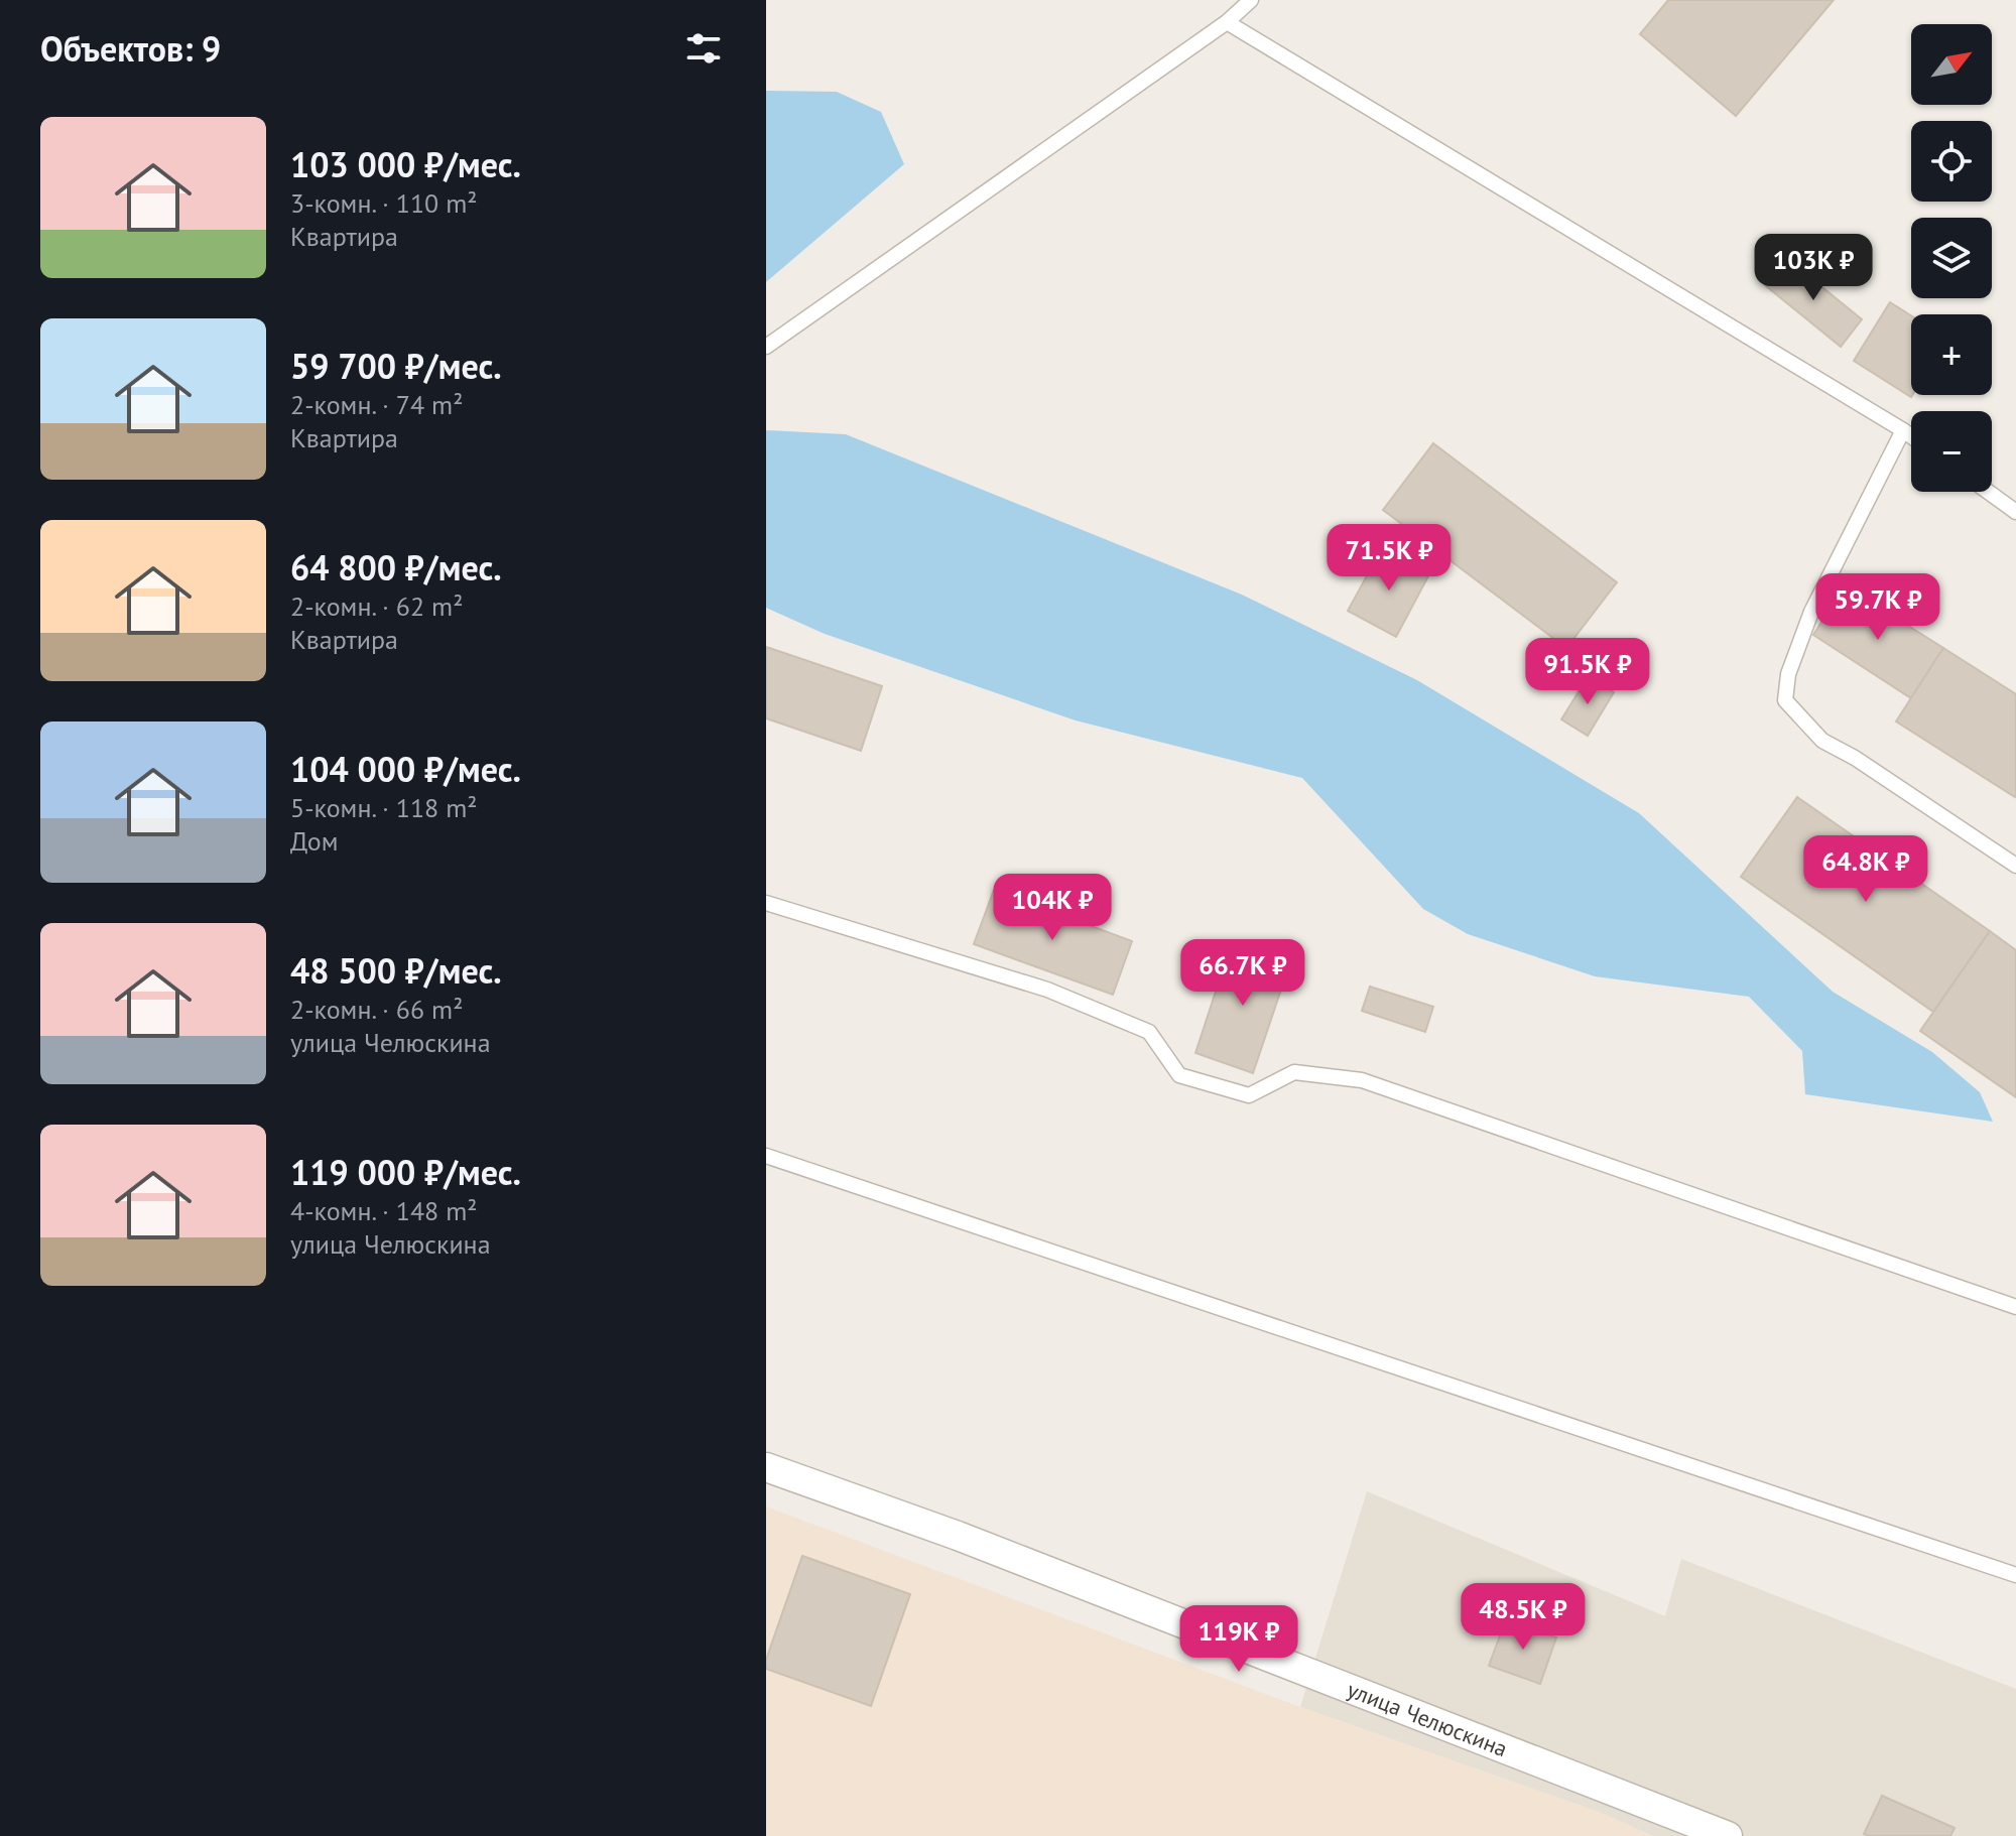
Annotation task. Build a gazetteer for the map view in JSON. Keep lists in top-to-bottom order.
{
  "streets": {
    "street": ["улица Челюскина"]
  },
  "north": "top right",
  "page": {
    "heading": "Объектов: 9",
    "map_buttons": ["+", "−"],
    "list": [
      {
        "name": "103 000 ₽/мес.",
        "note": "3-комн. · 110 m² · Квартира"
      },
      {
        "name": "59 700 ₽/мес.",
        "note": "2-комн. · 74 m² · Квартира"
      },
      {
        "name": "64 800 ₽/мес.",
        "note": "2-комн. · 62 m² · Квартира"
      },
      {
        "name": "104 000 ₽/мес.",
        "note": "5-комн. · 118 m² · Дом"
      },
      {
        "name": "48 500 ₽/мес.",
        "note": "2-комн. · 66 m² · улица Челюскина"
      },
      {
        "name": "119 000 ₽/мес.",
        "note": "4-комн. · 148 m² · улица Челюскина"
      }
    ],
    "price": [
      "103K ₽",
      "71.5K ₽",
      "59.7K ₽",
      "91.5K ₽",
      "64.8K ₽",
      "104K ₽",
      "66.7K ₽",
      "48.5K ₽",
      "119K ₽"
    ]
  }
}
